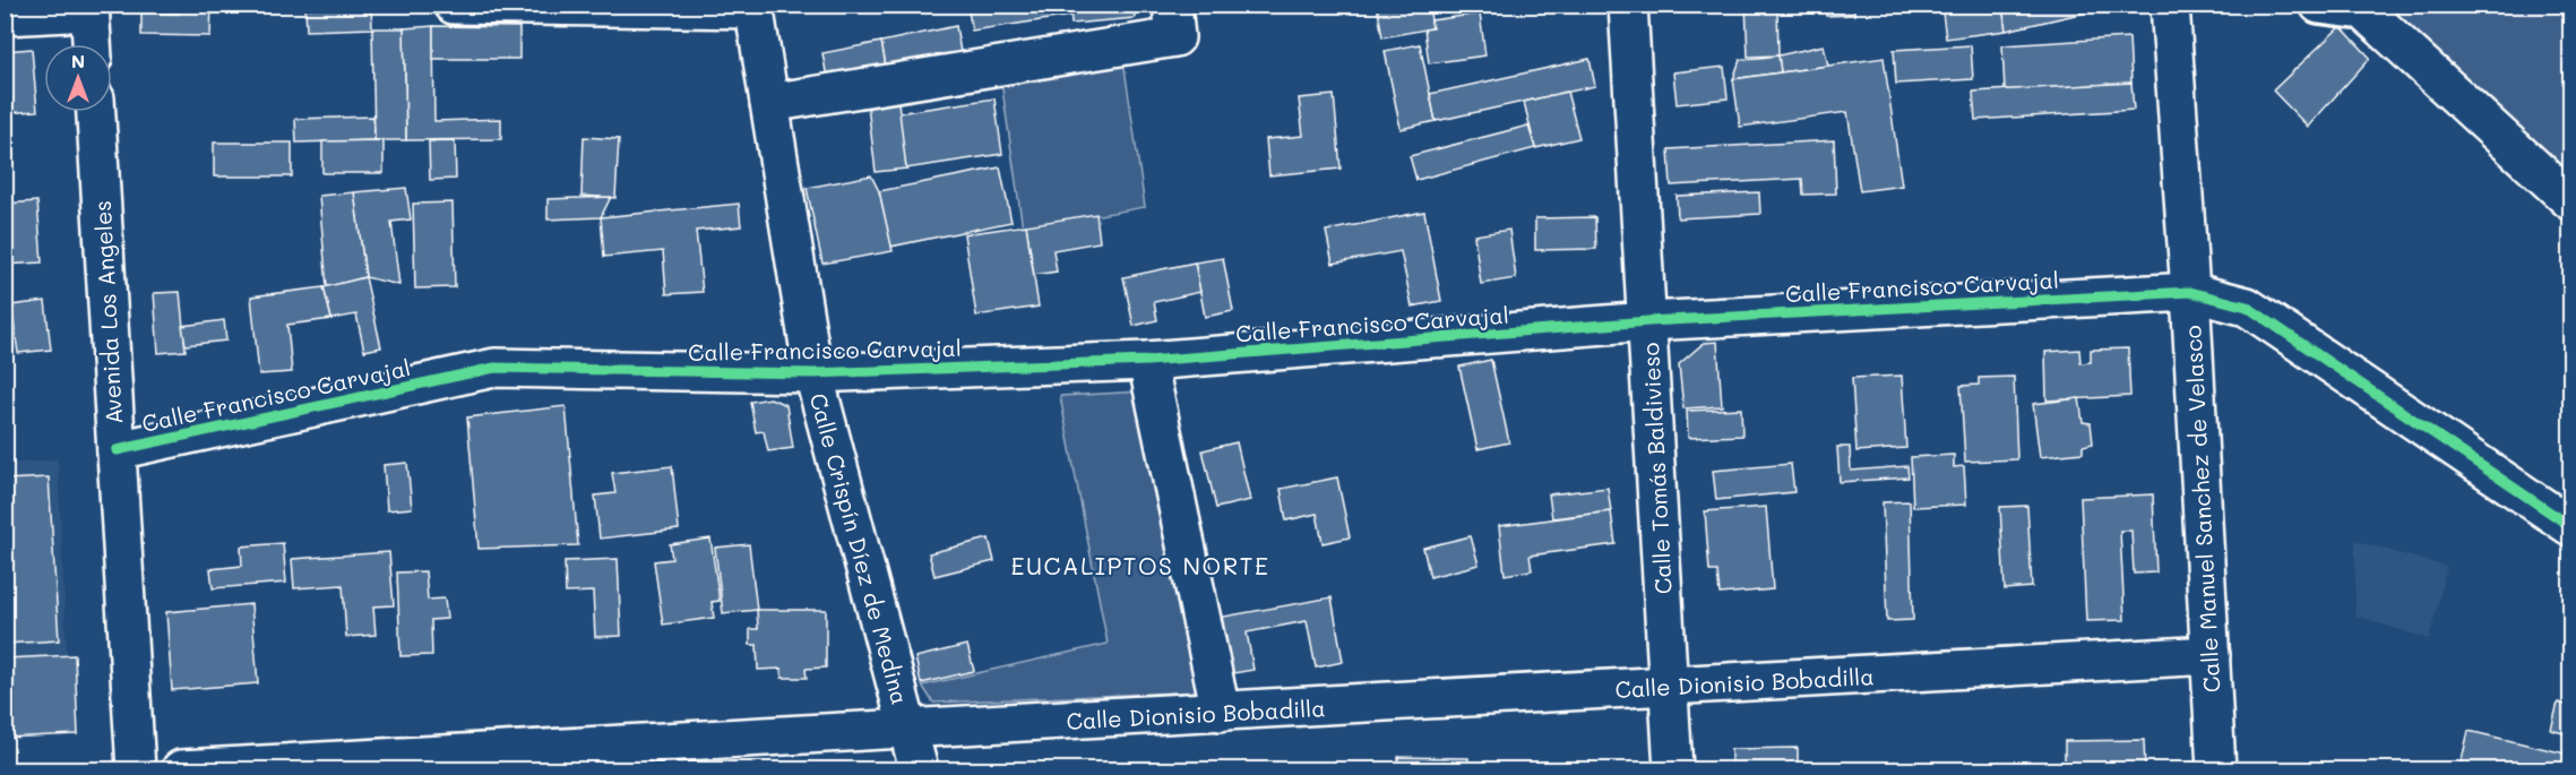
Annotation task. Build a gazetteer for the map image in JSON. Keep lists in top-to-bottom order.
{
  "streets": {
    "street": [
      "Calle Francisco Carvajal",
      "Avenida Los Angeles",
      "Calle Tomás Baldivieso",
      "Calle Manuel Sanchez de Velasco",
      "Calle Crispín Díez de Medina",
      "Calle Dionisio Bobadilla"
    ]
  },
  "crossings": [
    ["Calle Francisco Carvajal", "Avenida Los Angeles"],
    ["Calle Francisco Carvajal", "Calle Tomás Baldivieso"],
    ["Calle Francisco Carvajal", "Calle Manuel Sanchez de Velasco"],
    ["Calle Francisco Carvajal", "Calle Crispín Díez de Medina"],
    ["Calle Tomás Baldivieso", "Calle Dionisio Bobadilla"],
    ["Calle Manuel Sanchez de Velasco", "Calle Dionisio Bobadilla"],
    ["Calle Crispín Díez de Medina", "Calle Dionisio Bobadilla"]
  ],
  "districts": ["EUCALIPTOS NORTE"],
  "north": "top"
}
